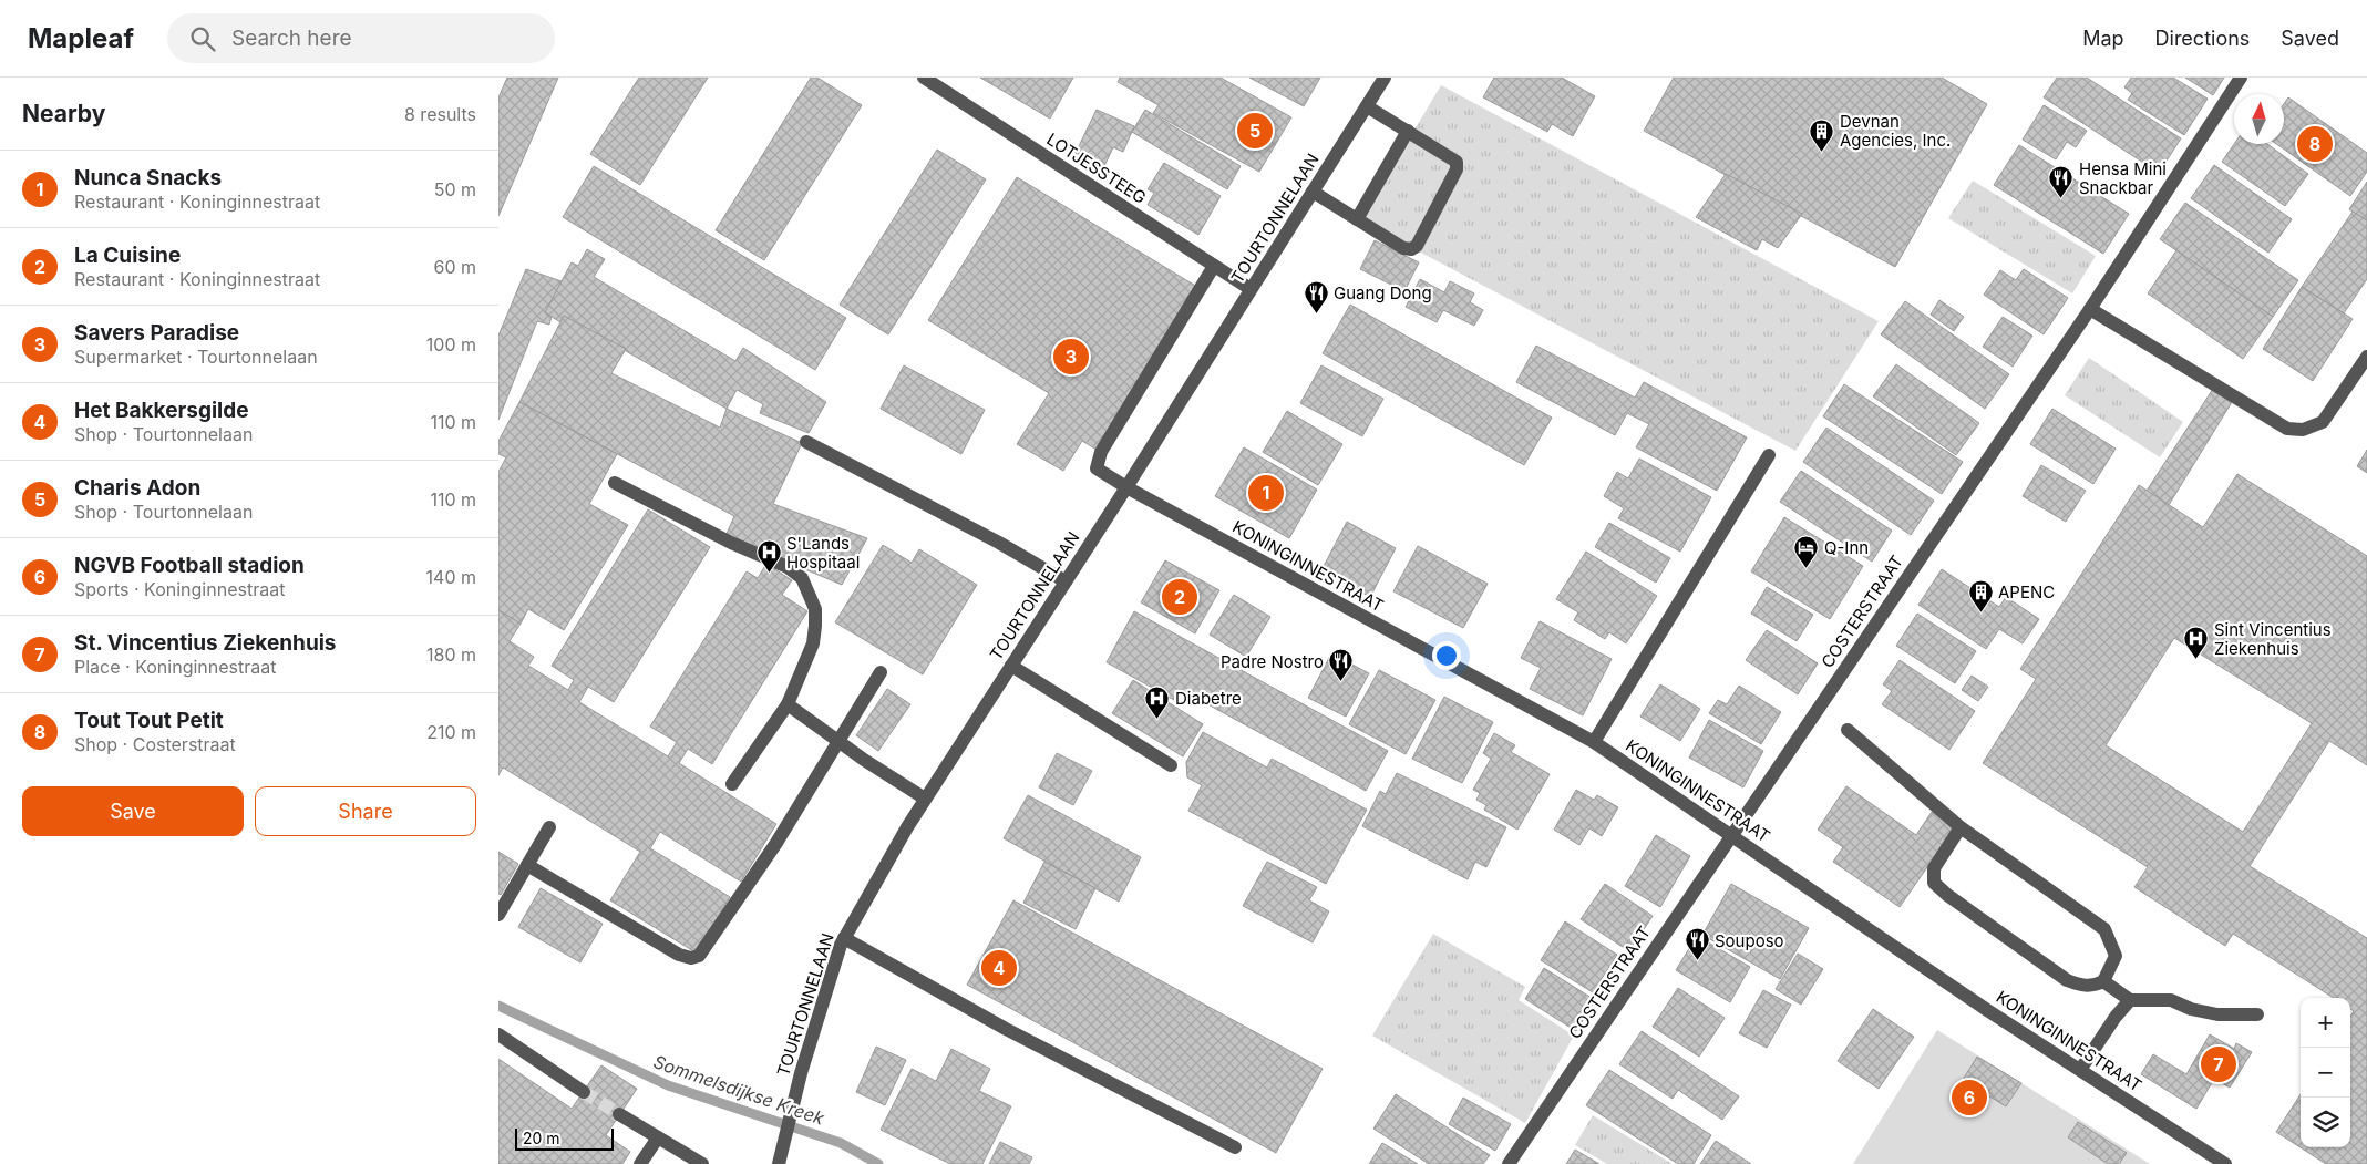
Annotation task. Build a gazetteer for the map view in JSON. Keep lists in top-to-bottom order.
{
  "streets": {
    "street": [
      "LOTJESSTEEG",
      "TOURTONNELAAN",
      "KONINGINNESTRAAT",
      "COSTERSTRAAT"
    ]
  },
  "crossings": [
    ["LOTJESSTEEG", "TOURTONNELAAN"],
    ["LOTJESSTEEG", "KONINGINNESTRAAT"],
    ["TOURTONNELAAN", "KONINGINNESTRAAT"],
    ["KONINGINNESTRAAT", "COSTERSTRAAT"]
  ],
  "water": ["Sommelsdijkse Kreek"],
  "places": {
    "building": ["Devnan Agencies, Inc.", "APENC"],
    "restaurant": [
      "Hensa Mini Snackbar",
      "Guang Dong",
      "Padre Nostro",
      "Souposo"
    ],
    "hotel": ["Q-Inn"],
    "hospital": ["S'Lands Hospitaal", "Sint Vincentius Ziekenhuis", "Diabetre"]
  },
  "scale_bar": "20 m",
  "north": "top",
  "page": {
    "header": "Mapleaf",
    "search": "Search here",
    "nav": ["Map", "Directions", "Saved"],
    "heading": ["Nearby", "8 results"],
    "pins": [
      "5",
      "8",
      "3",
      "1",
      "2",
      "4",
      "7",
      "6"
    ],
    "list": [
      {
        "mark": "1",
        "name": "Nunca Snacks",
        "note": "Restaurant · Koninginnestraat",
        "value": "50 m"
      },
      {
        "mark": "2",
        "name": "La Cuisine",
        "note": "Restaurant · Koninginnestraat",
        "value": "60 m"
      },
      {
        "mark": "3",
        "name": "Savers Paradise",
        "note": "Supermarket · Tourtonnelaan",
        "value": "100 m"
      },
      {
        "mark": "4",
        "name": "Het Bakkersgilde",
        "note": "Shop · Tourtonnelaan",
        "value": "110 m"
      },
      {
        "mark": "5",
        "name": "Charis Adon",
        "note": "Shop · Tourtonnelaan",
        "value": "110 m"
      },
      {
        "mark": "6",
        "name": "NGVB Football stadion",
        "note": "Sports · Koninginnestraat",
        "value": "140 m"
      },
      {
        "mark": "7",
        "name": "St. Vincentius Ziekenhuis",
        "note": "Place · Koninginnestraat",
        "value": "180 m"
      },
      {
        "mark": "8",
        "name": "Tout Tout Petit",
        "note": "Shop · Costerstraat",
        "value": "210 m"
      }
    ],
    "buttons": ["Save", "Share"],
    "map_buttons": ["+", "−"],
    "scale": "20 m"
  }
}
